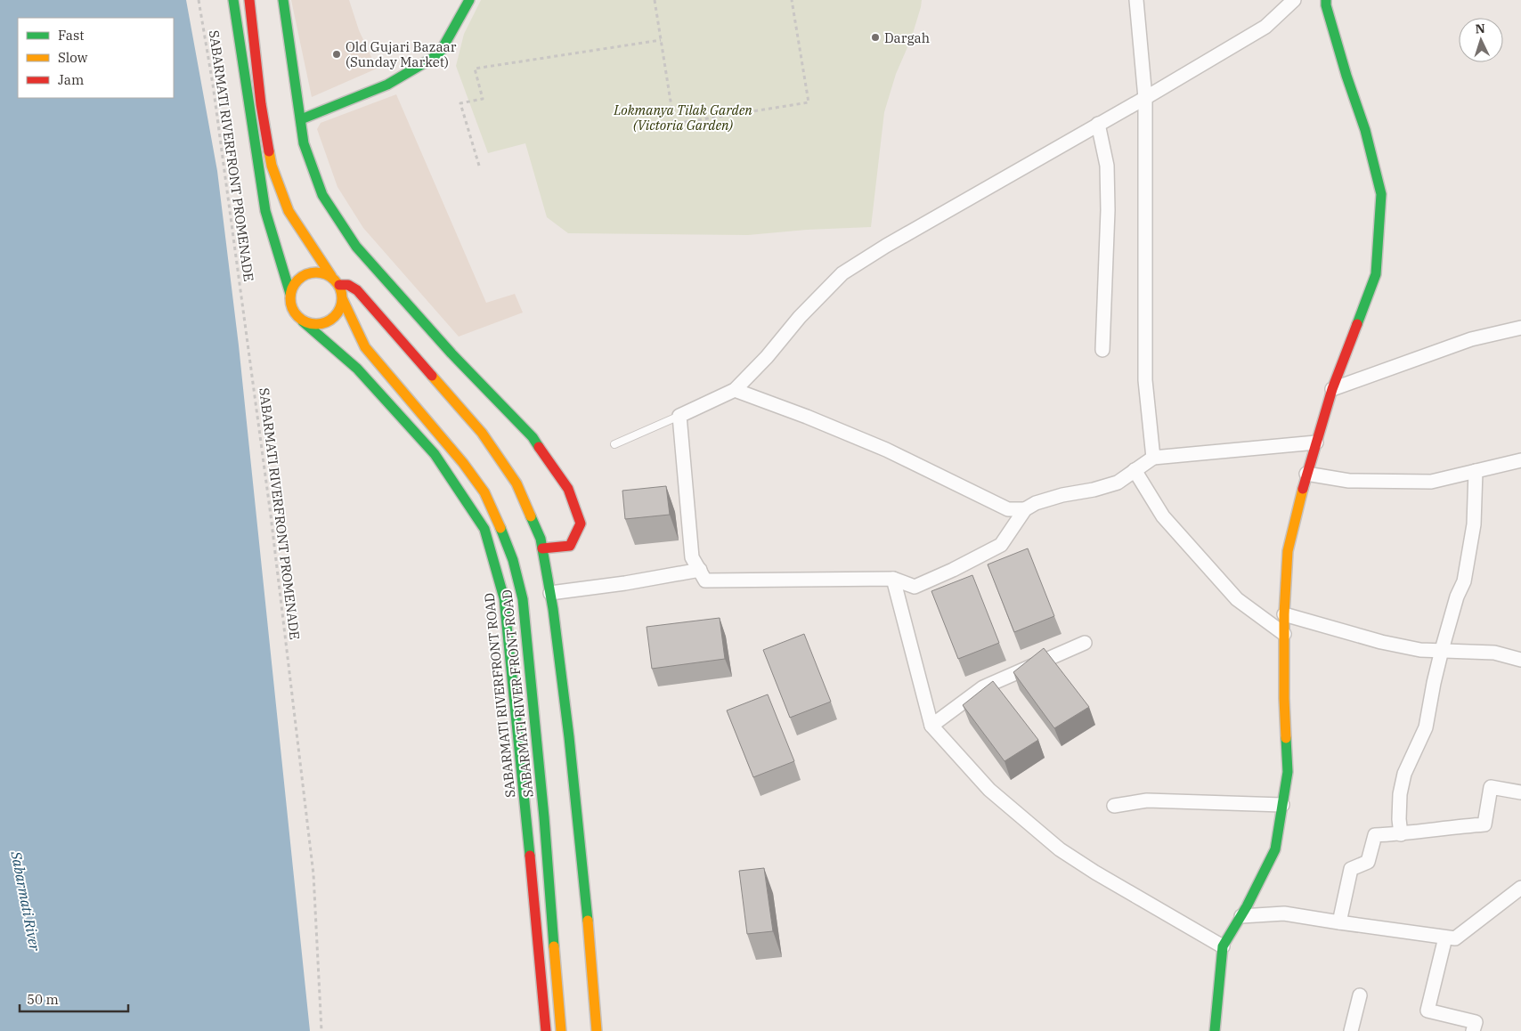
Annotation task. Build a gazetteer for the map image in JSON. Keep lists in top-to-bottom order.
{
  "streets": {
    "main road": ["SABARMATI RIVER FRONT ROAD", "SABARMATI RIVERFRONT ROAD"],
    "path": ["SABARMATI RIVERFRONT PROMENADE"]
  },
  "crossings": [
    ["SABARMATI RIVER FRONT ROAD", "SABARMATI RIVERFRONT ROAD"]
  ],
  "water": ["Sabarmati River"],
  "parks": ["Lokmanya Tilak Garden (Victoria Garden)"],
  "places": ["Dargah", "Old Gujari Bazaar (Sunday Market)"],
  "legend": ["Fast", "Slow", "Jam"],
  "scale_bar": "50 m",
  "north": "top"
}
